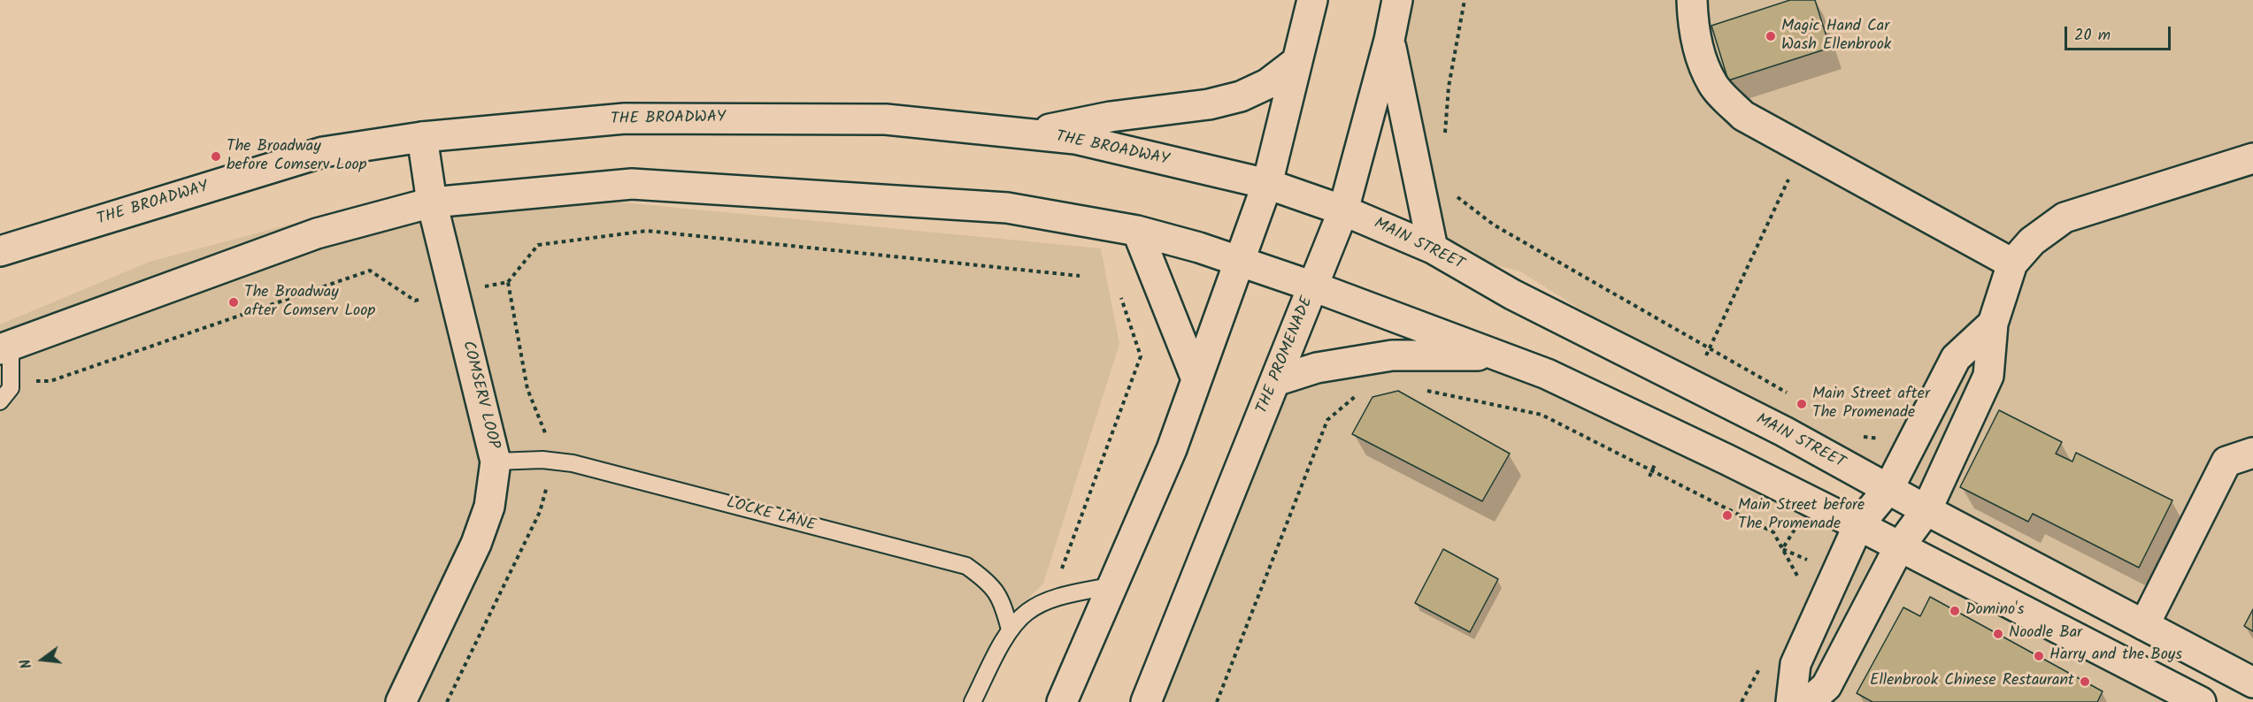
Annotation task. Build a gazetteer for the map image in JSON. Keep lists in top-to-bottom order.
{
  "streets": {
    "main road": [
      "THE BROADWAY",
      "MAIN STREET",
      "THE PROMENADE",
      "COMSERV LOOP"
    ],
    "lane": ["LOCKE LANE"]
  },
  "crossings": [
    ["THE BROADWAY", "MAIN STREET"],
    ["THE BROADWAY", "THE PROMENADE"],
    ["THE BROADWAY", "COMSERV LOOP"],
    ["MAIN STREET", "THE PROMENADE"],
    ["COMSERV LOOP", "LOCKE LANE"]
  ],
  "places": [
    "Magic Hand Car Wash Ellenbrook",
    "The Broadway before Comserv Loop",
    "The Broadway after Comserv Loop",
    "Main Street after The Promenade",
    "Main Street before The Promenade",
    "Domino's",
    "Noodle Bar",
    "Harry and the Boys",
    "Ellenbrook Chinese Restaurant"
  ],
  "scale_bar": "20 m",
  "north": "left"
}
